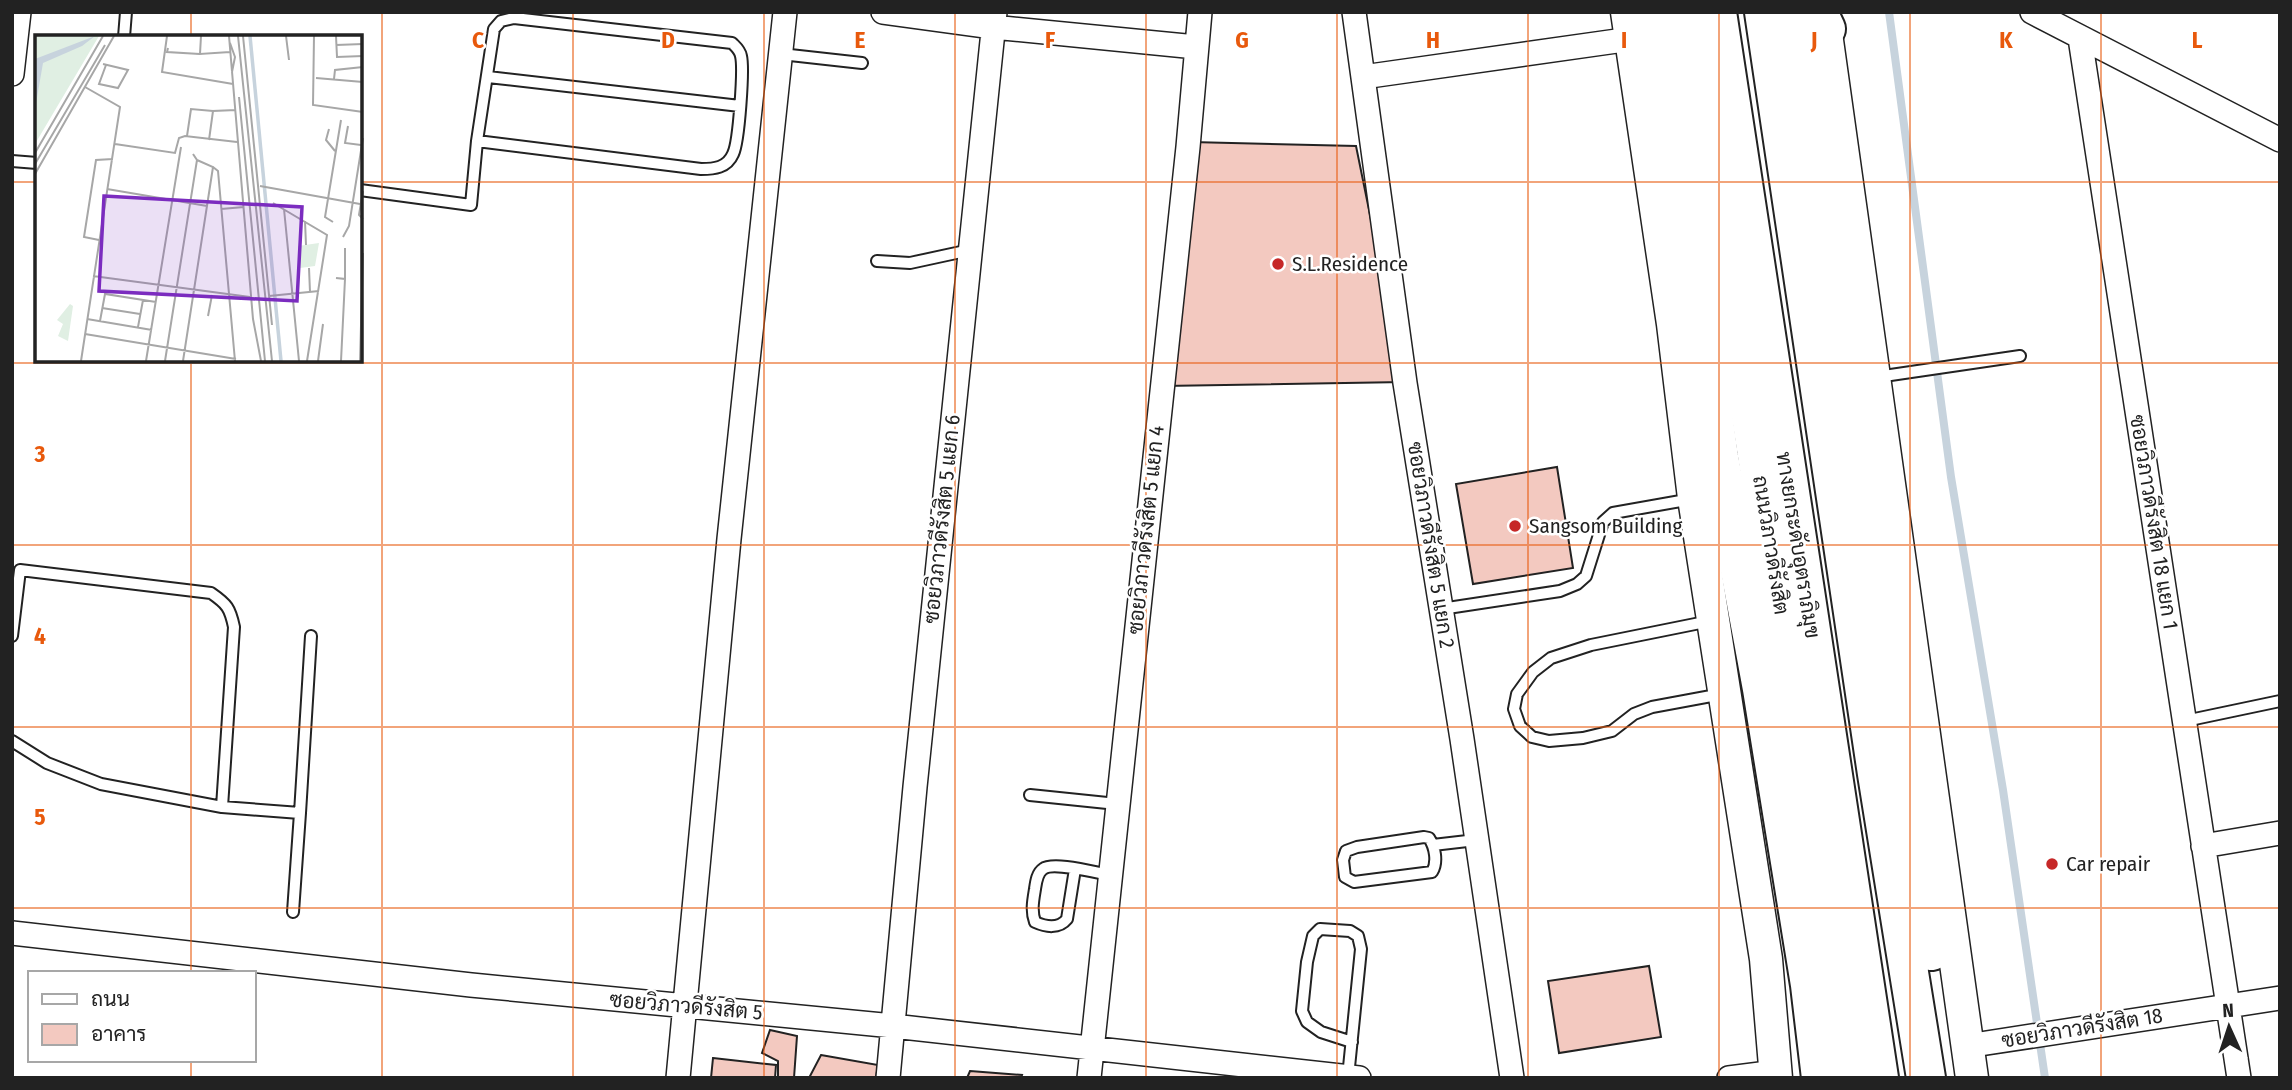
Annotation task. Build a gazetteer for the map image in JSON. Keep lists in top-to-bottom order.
{
  "streets": {
    "highway": ["ถนนวิภาวดีรังสิต", "ทางยกระดับอุตราภิมุข"],
    "street": [
      "ซอยวิภาวดีรังสิต 5 แยก 6",
      "ซอยวิภาวดีรังสิต 18 แยก 1",
      "ซอยวิภาวดีรังสิต 5 แยก 4",
      "ซอยวิภาวดีรังสิต 5 แยก 2",
      "ซอยวิภาวดีรังสิต 5",
      "ซอยวิภาวดีรังสิต 18"
    ]
  },
  "crossings": [
    ["ซอยวิภาวดีรังสิต 5 แยก 6", "ซอยวิภาวดีรังสิต 5"],
    ["ซอยวิภาวดีรังสิต 18 แยก 1", "ซอยวิภาวดีรังสิต 18"],
    ["ซอยวิภาวดีรังสิต 5 แยก 4", "ซอยวิภาวดีรังสิต 5"]
  ],
  "places": ["S.L.Residence", "Sangsom Building", "Car repair"],
  "legend": ["ถนน", "อาคาร"],
  "north": "top",
  "grid": {
    "columns": [
      "C",
      "D",
      "E",
      "F",
      "G",
      "H",
      "I",
      "J",
      "K",
      "L"
    ],
    "rows": ["3", "4", "5"]
  }
}
